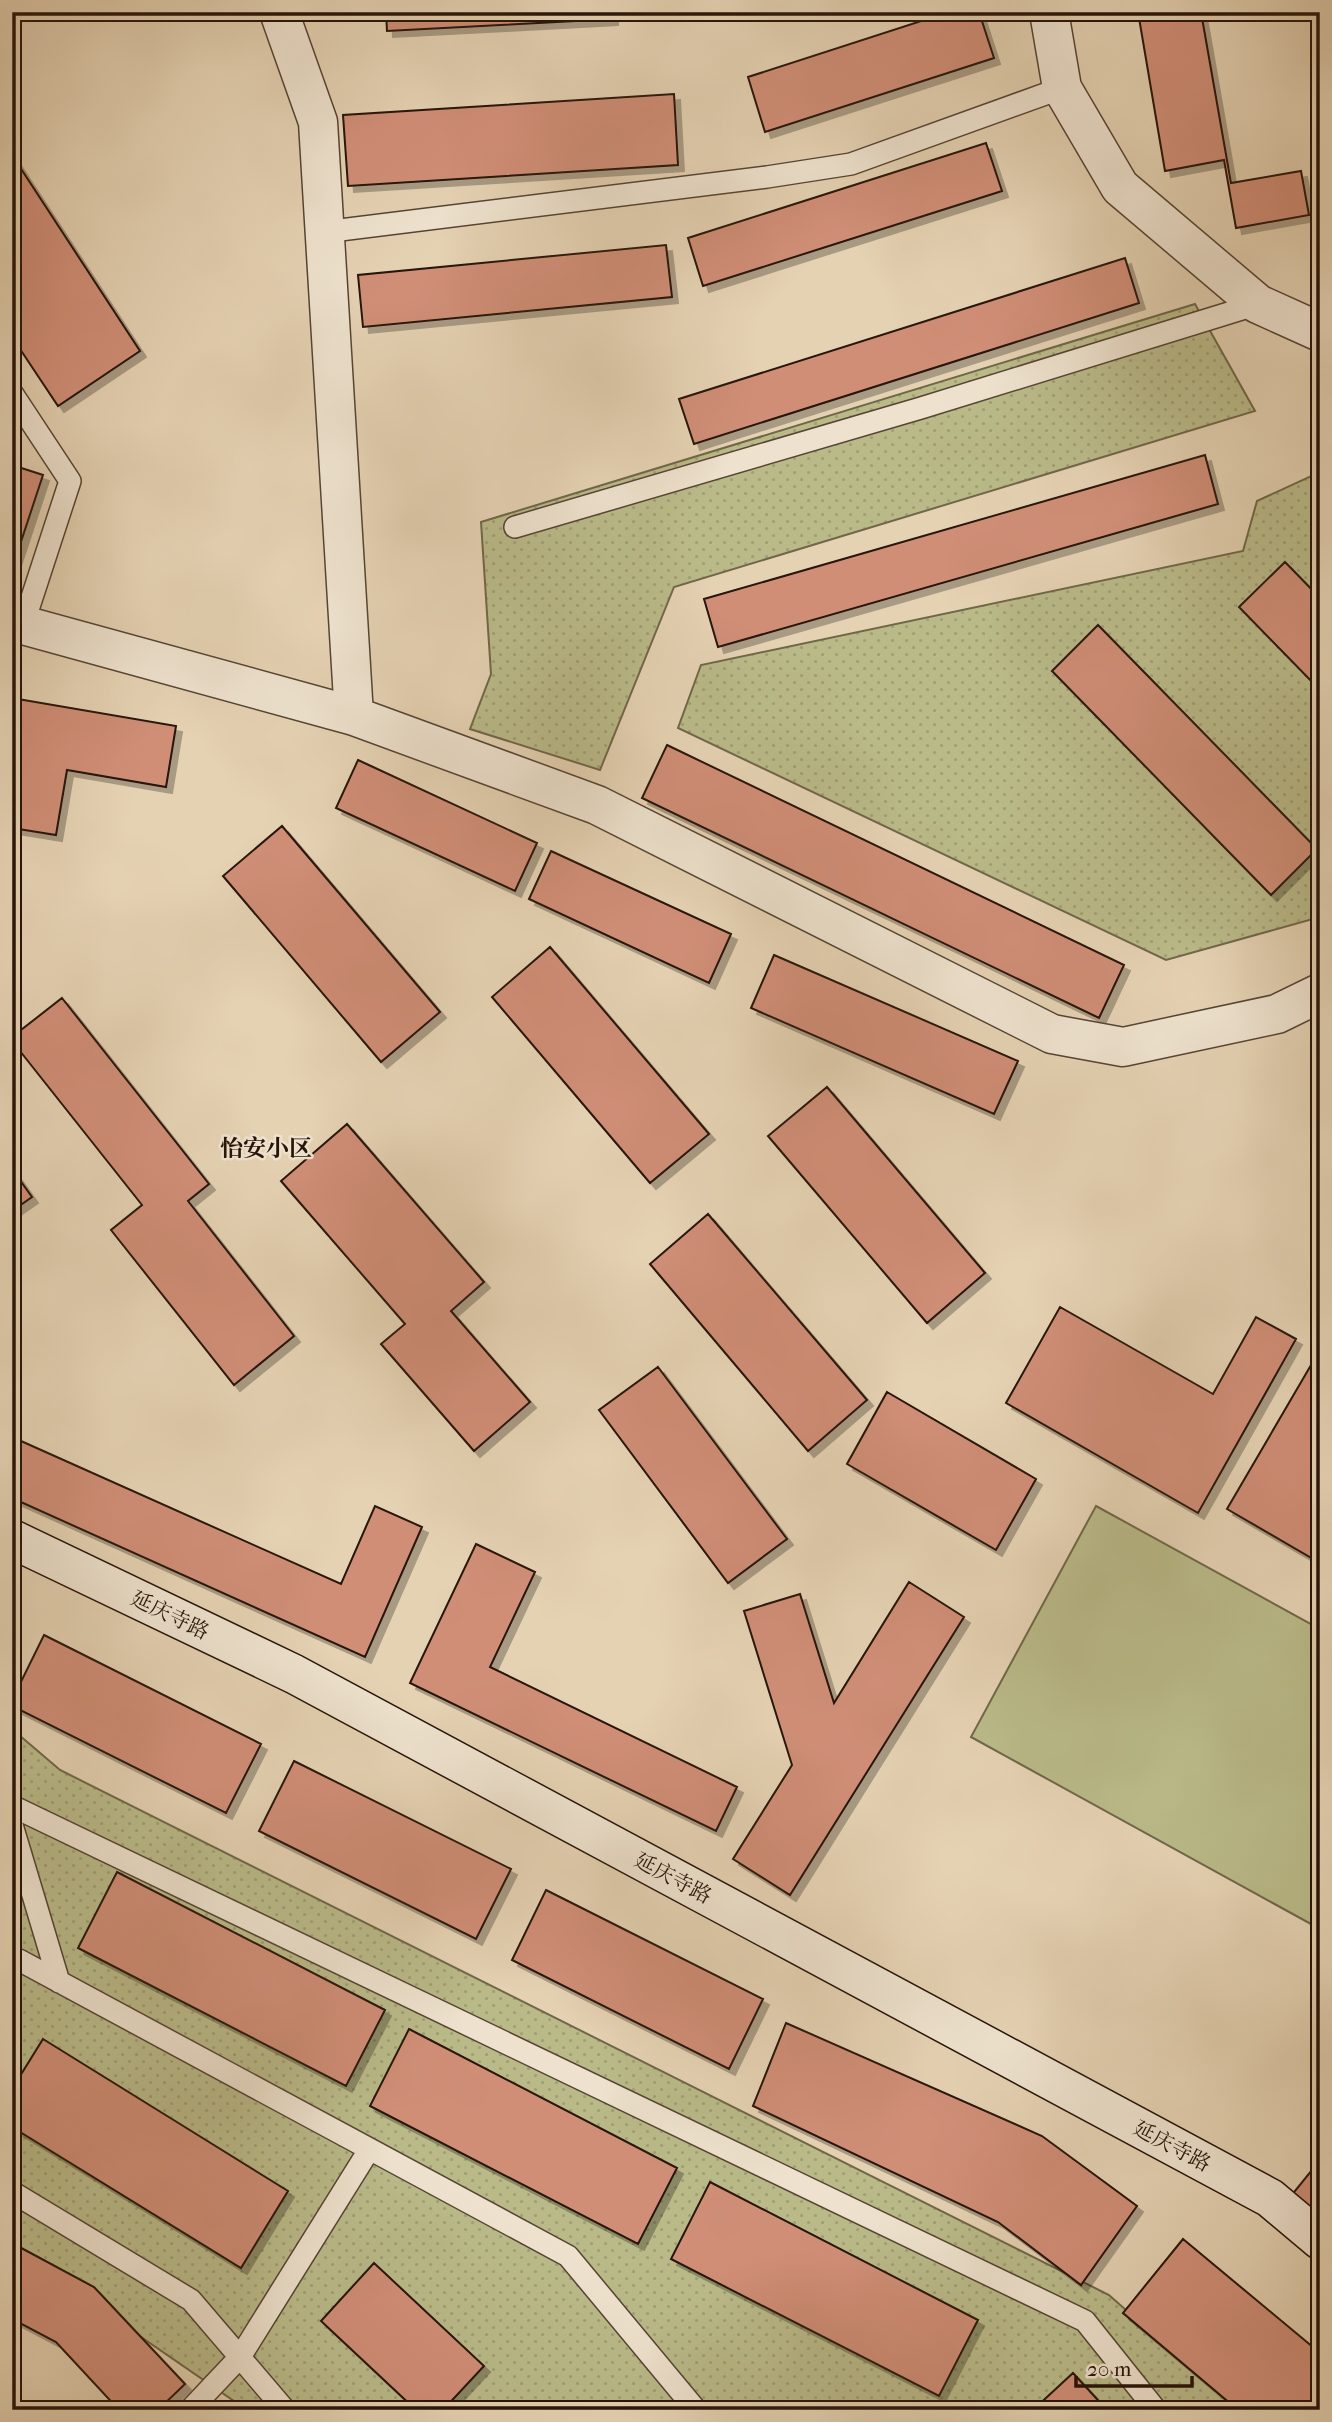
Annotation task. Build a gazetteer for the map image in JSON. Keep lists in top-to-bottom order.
{
  "streets": {
    "street": ["延庆寺路"]
  },
  "districts": ["怡安小区"],
  "scale_bar": "20 m"
}
